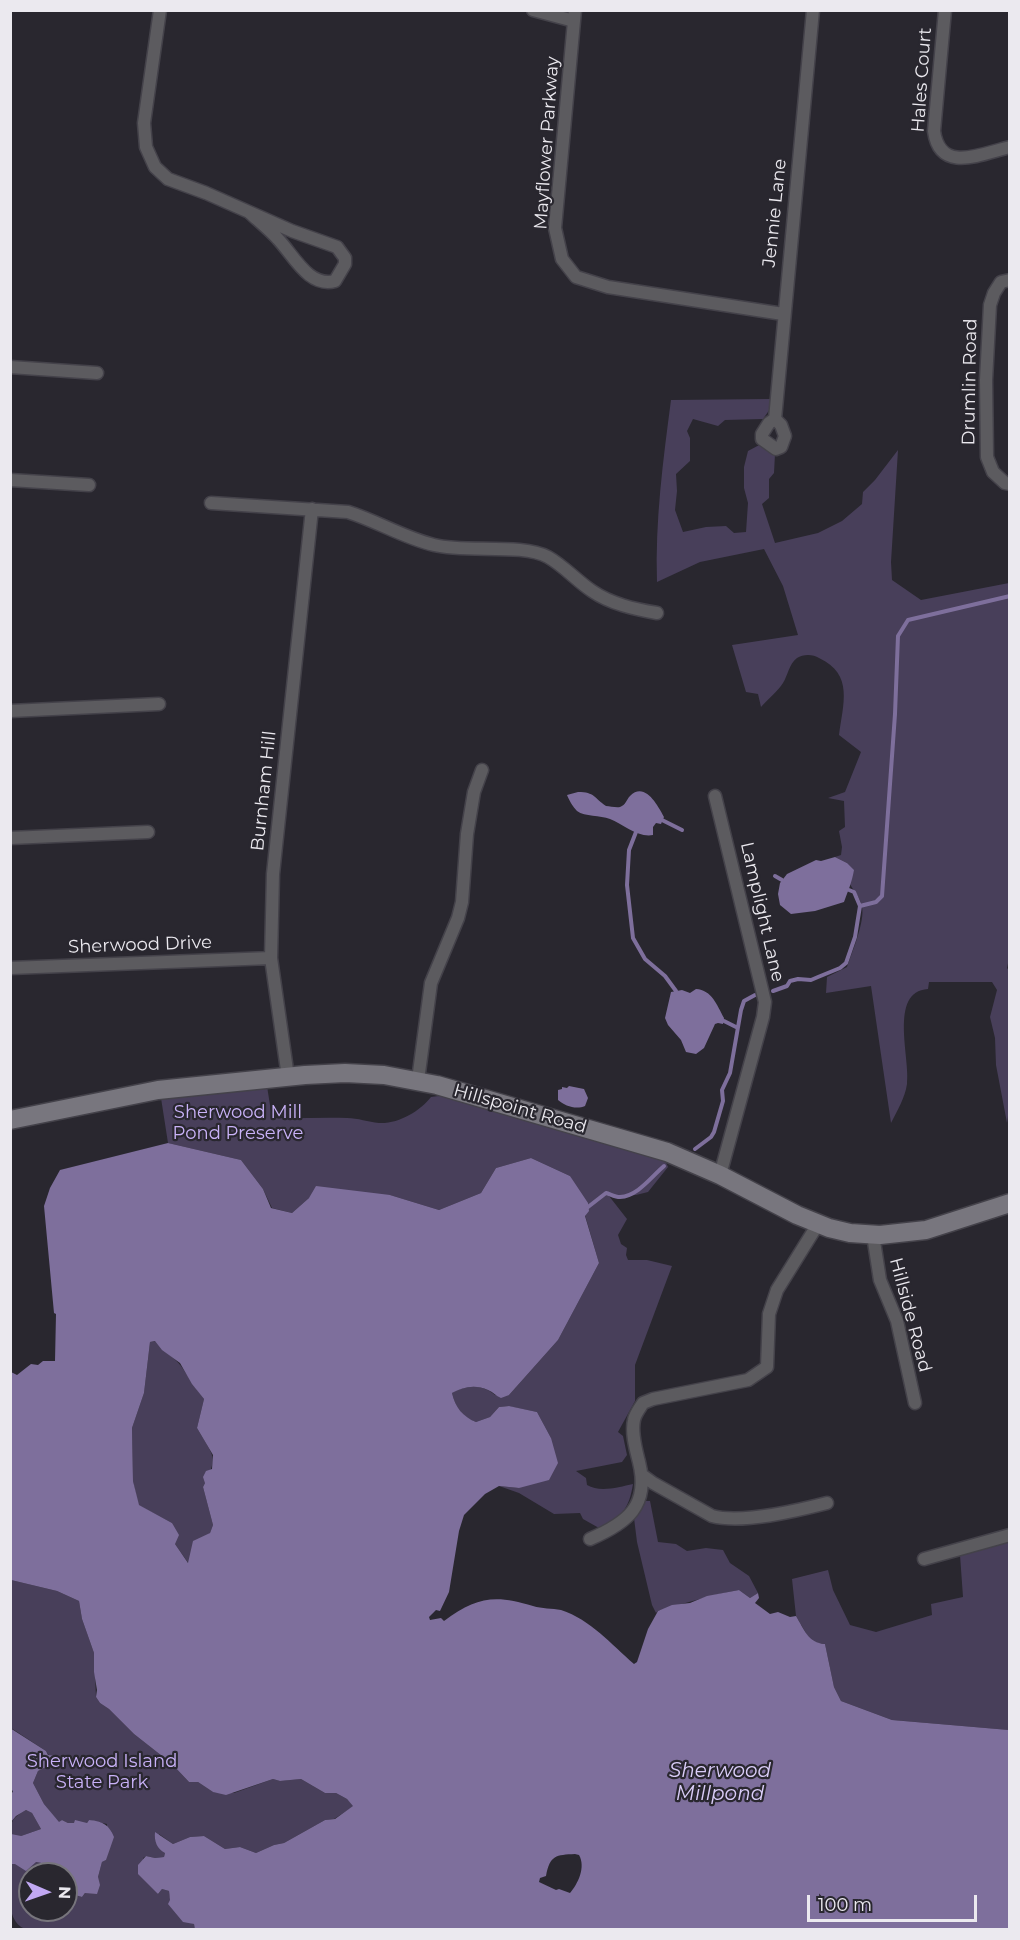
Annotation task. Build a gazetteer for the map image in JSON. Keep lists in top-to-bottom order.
{
  "streets": {
    "street": [
      "Hales Court",
      "Mayflower Parkway",
      "Jennie Lane",
      "Drumlin Road",
      "Burnham Hill",
      "Lamplight Lane",
      "Sherwood Drive",
      "Hillspoint Road",
      "Hillside Road"
    ]
  },
  "crossings": [
    ["Mayflower Parkway", "Jennie Lane"],
    ["Burnham Hill", "Sherwood Drive"],
    ["Burnham Hill", "Hillspoint Road"],
    ["Lamplight Lane", "Hillspoint Road"],
    ["Hillspoint Road", "Hillside Road"]
  ],
  "water": ["Sherwood Millpond"],
  "parks": ["Sherwood Mill Pond Preserve", "Sherwood Island State Park"],
  "scale_bar": "100 m",
  "north": "right"
}
